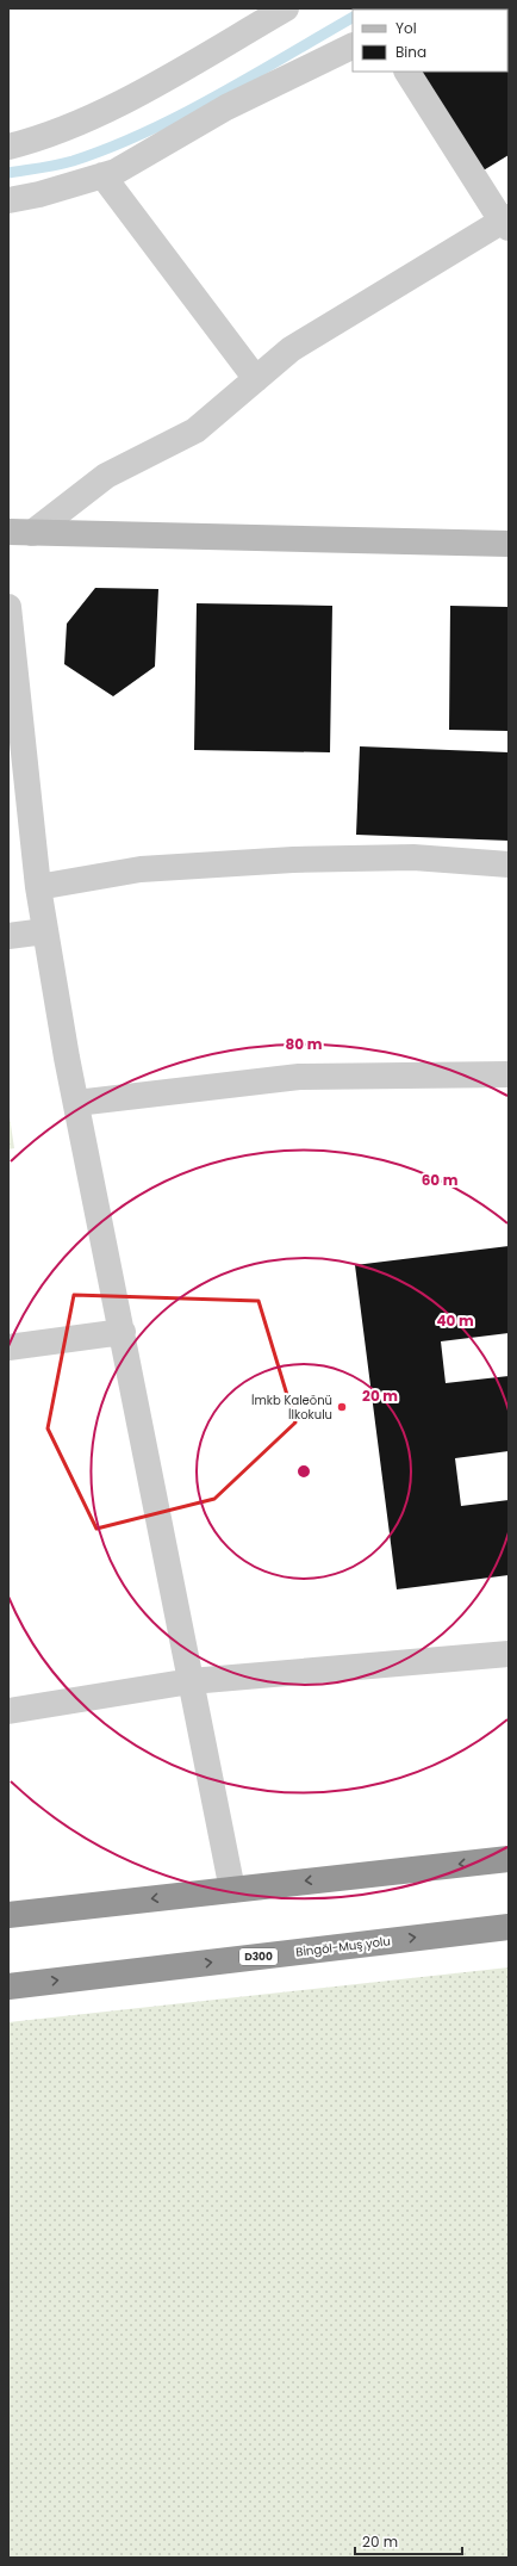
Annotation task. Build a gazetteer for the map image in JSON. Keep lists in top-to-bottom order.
{
  "streets": {
    "highway": ["Bingöl-Muş yolu", "D300"]
  },
  "places": ["İmkb Kaleönü İlkokulu"],
  "legend": ["Yol", "Bina"],
  "scale_bar": "20 m",
  "rings": [
    "80 m",
    "60 m",
    "40 m",
    "20 m"
  ]
}
